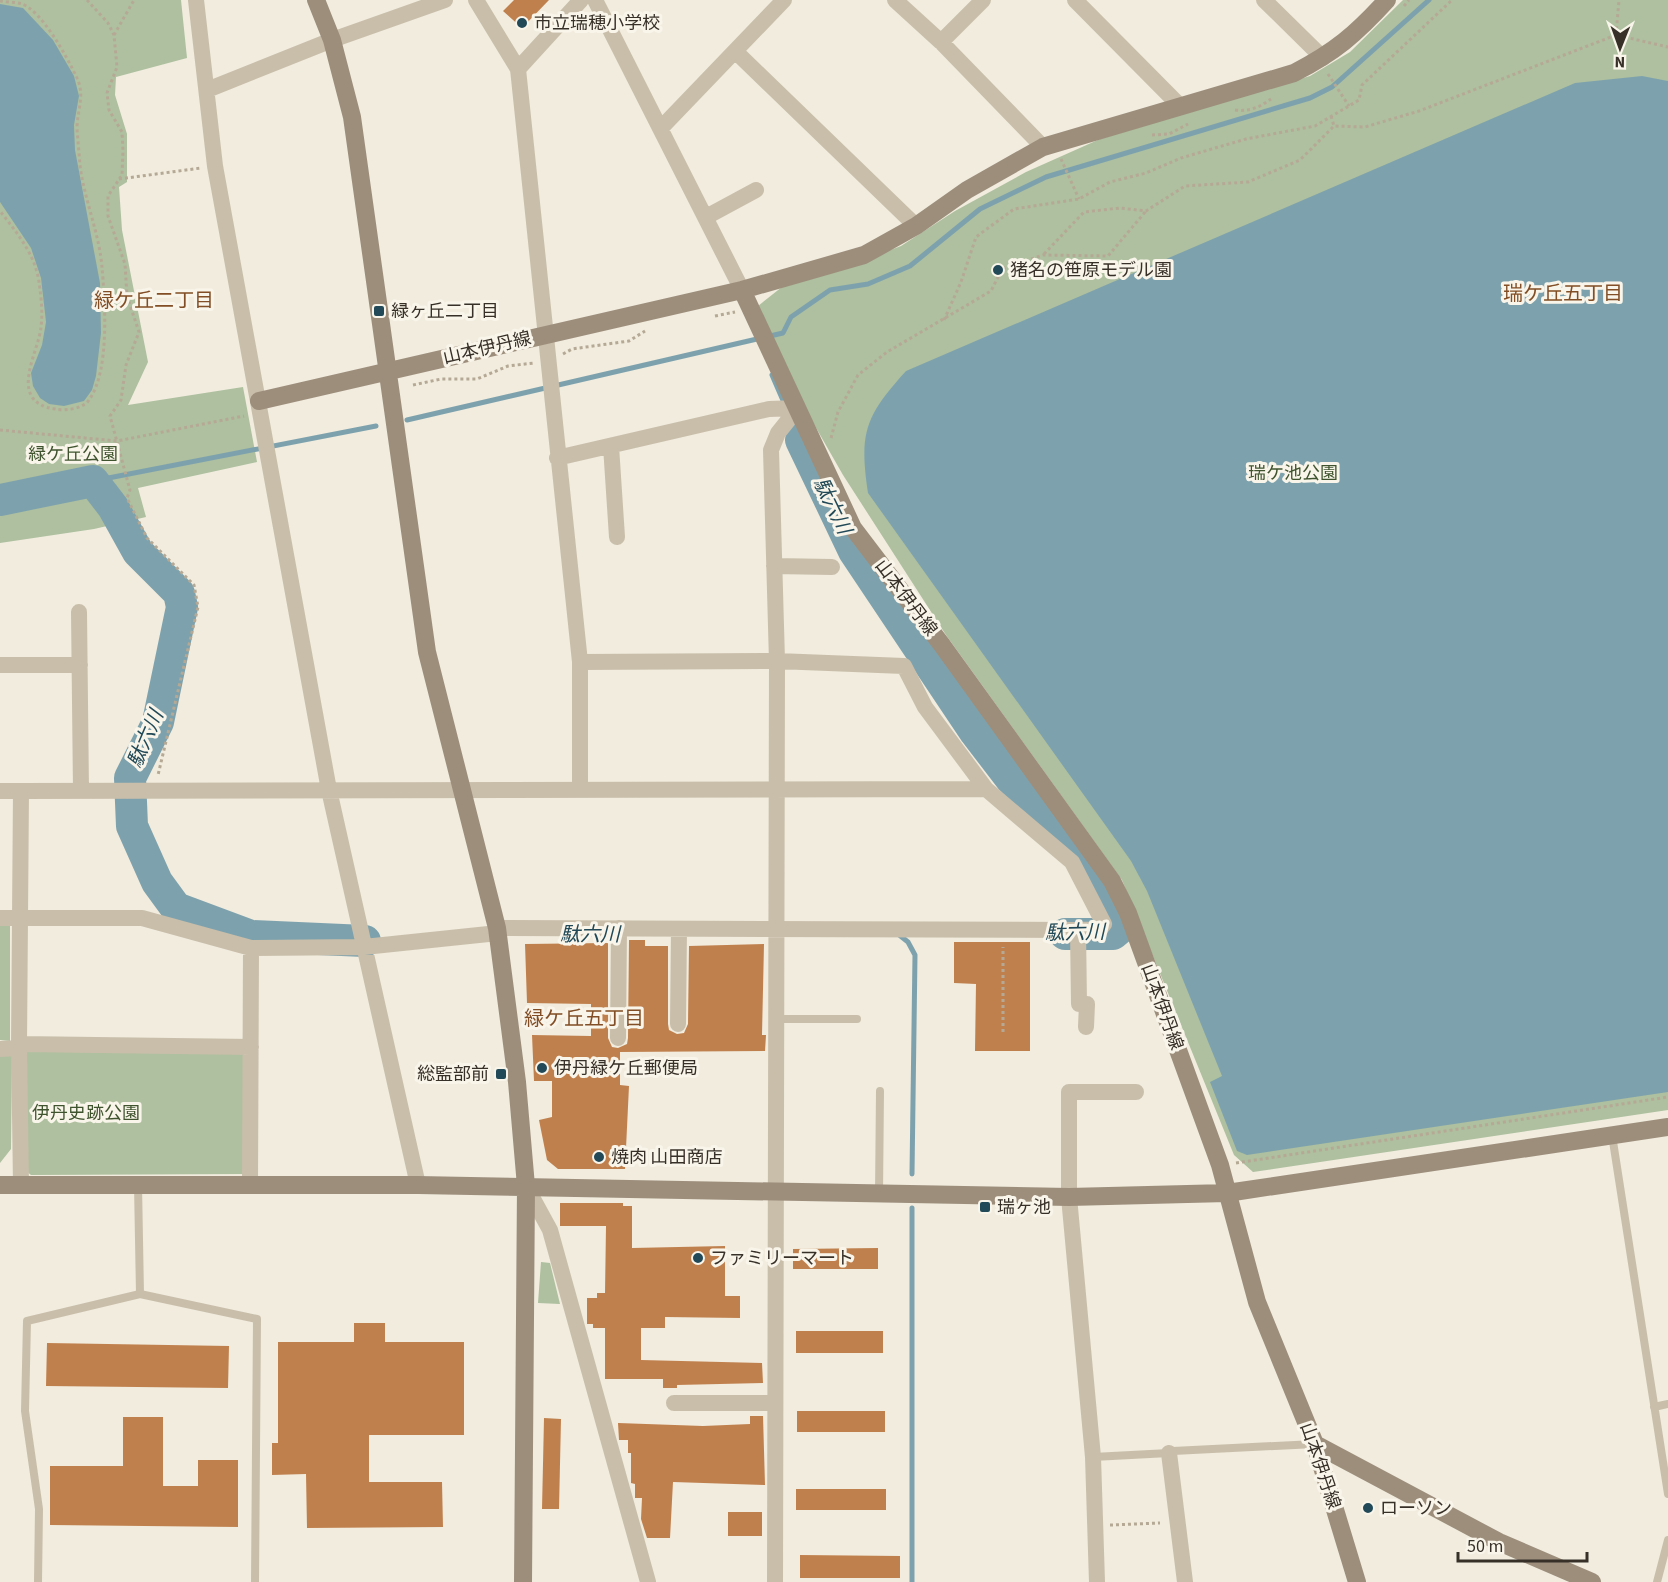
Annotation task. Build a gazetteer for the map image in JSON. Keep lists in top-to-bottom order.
{
  "streets": {
    "street": ["山本伊丹線"]
  },
  "districts": ["瑞ケ丘五丁目", "緑ケ丘二丁目", "緑ケ丘五丁目"],
  "water": ["駄六川"],
  "parks": ["緑ケ丘公園", "瑞ケ池公園", "伊丹史跡公園"],
  "places": {
    "other": [
      "市立瑞穂小学校",
      "猪名の笹原モデル園",
      "伊丹緑ケ丘郵便局",
      "焼肉 山田商店",
      "ファミリーマート",
      "ローソン"
    ],
    "transit": ["緑ヶ丘二丁目", "総監部前", "瑞ヶ池"]
  },
  "scale_bar": "50 m",
  "north": "bottom"
}
